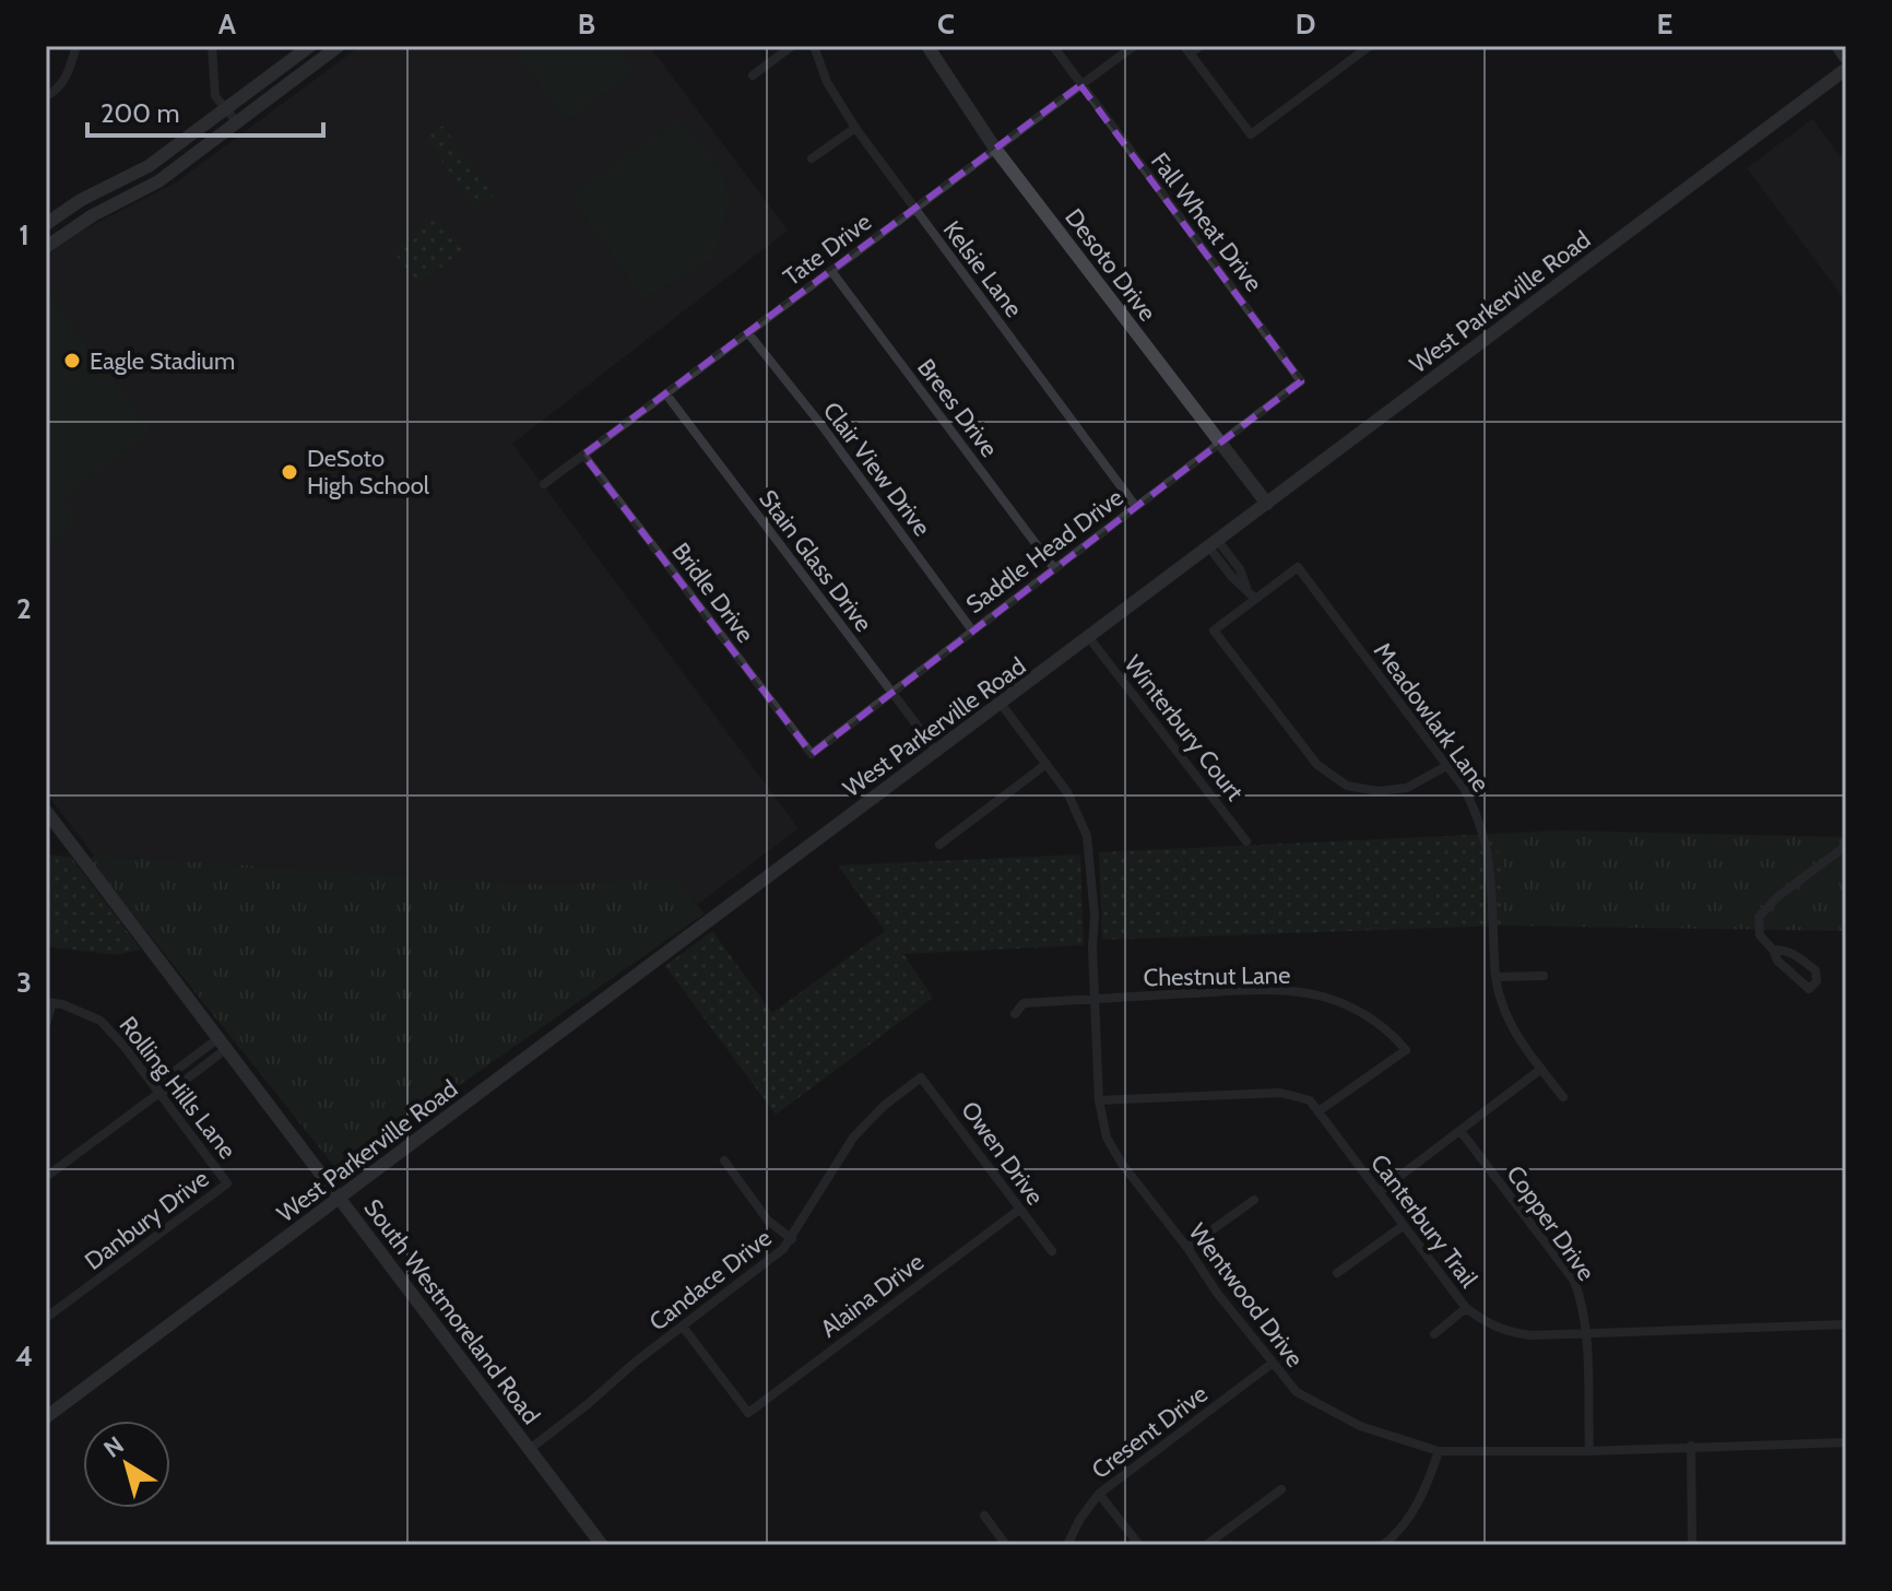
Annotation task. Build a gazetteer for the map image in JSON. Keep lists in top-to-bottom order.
{
  "streets": {
    "main road": ["Desoto Drive", "West Parkerville Road", "South Westmoreland Road"],
    "street": [
      "Fall Wheat Drive",
      "Tate Drive",
      "Kelsie Lane",
      "Brees Drive",
      "Clair View Drive",
      "Saddle Head Drive",
      "Stain Glass Drive",
      "Bridle Drive",
      "Meadowlark Lane",
      "Winterbury Court",
      "Chestnut Lane",
      "Rolling Hills Lane",
      "Owen Drive",
      "Danbury Drive",
      "Canterbury Trail",
      "Copper Drive",
      "Candace Drive",
      "Alaina Drive",
      "Wentwood Drive",
      "Cresent Drive"
    ]
  },
  "crossings": [
    ["Fall Wheat Drive", "Tate Drive"],
    ["Fall Wheat Drive", "Saddle Head Drive"],
    ["Tate Drive", "Desoto Drive"],
    ["Tate Drive", "Kelsie Lane"],
    ["Tate Drive", "Brees Drive"],
    ["Tate Drive", "Clair View Drive"],
    ["Tate Drive", "Stain Glass Drive"],
    ["Tate Drive", "Bridle Drive"],
    ["Desoto Drive", "West Parkerville Road"],
    ["Desoto Drive", "Saddle Head Drive"],
    ["Kelsie Lane", "Saddle Head Drive"],
    ["West Parkerville Road", "Stain Glass Drive"],
    ["West Parkerville Road", "Winterbury Court"],
    ["West Parkerville Road", "Wentwood Drive"],
    ["West Parkerville Road", "South Westmoreland Road"],
    ["Brees Drive", "Saddle Head Drive"],
    ["Clair View Drive", "Saddle Head Drive"],
    ["Saddle Head Drive", "Stain Glass Drive"],
    ["Saddle Head Drive", "Bridle Drive"],
    ["Chestnut Lane", "Canterbury Trail"],
    ["Chestnut Lane", "Wentwood Drive"],
    ["Rolling Hills Lane", "Danbury Drive"],
    ["Owen Drive", "Candace Drive"],
    ["Owen Drive", "Alaina Drive"],
    ["Canterbury Trail", "Copper Drive"],
    ["Canterbury Trail", "Wentwood Drive"],
    ["Copper Drive", "Wentwood Drive"],
    ["Candace Drive", "Alaina Drive"],
    ["Candace Drive", "South Westmoreland Road"],
    ["Wentwood Drive", "Cresent Drive"]
  ],
  "places": ["Eagle Stadium", "DeSoto High School"],
  "scale_bar": "200 m",
  "north": "top left",
  "grid": {
    "columns": [
      "A",
      "B",
      "C",
      "D",
      "E"
    ],
    "rows": [
      "1",
      "2",
      "3",
      "4"
    ]
  }
}
